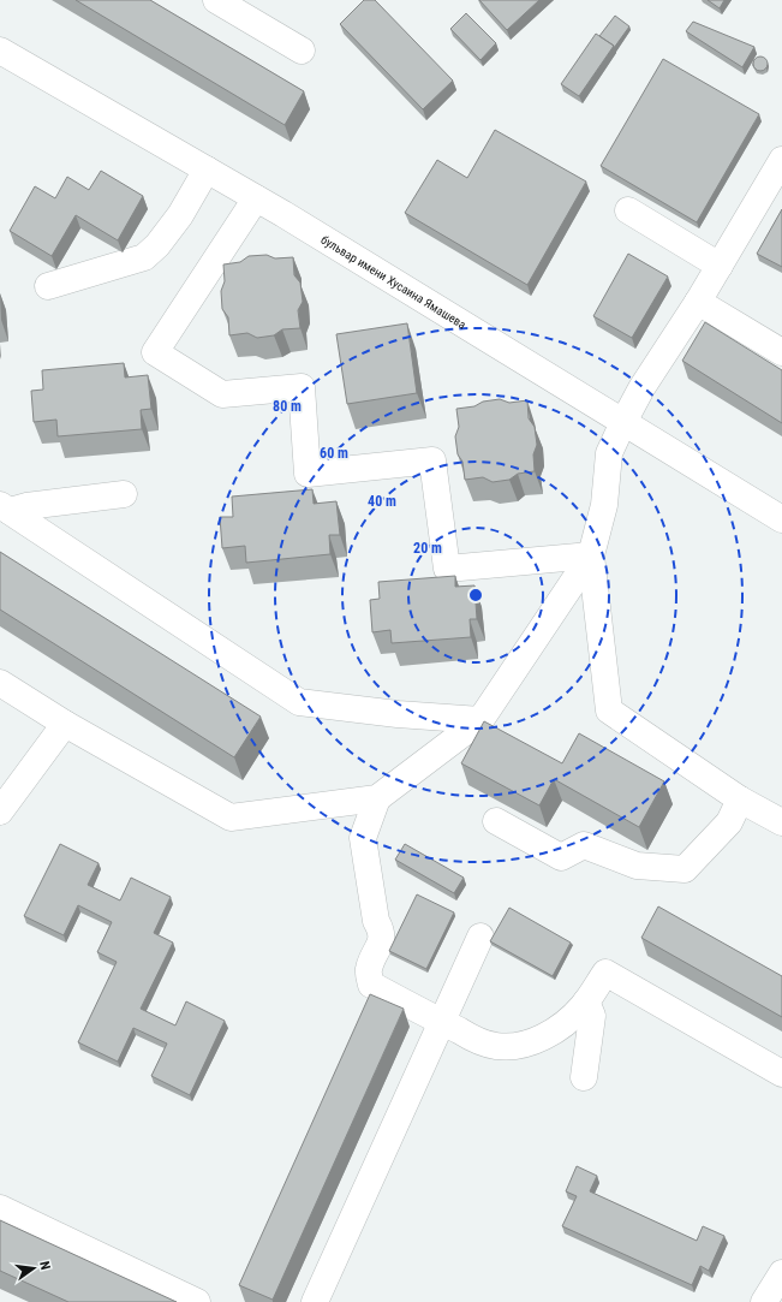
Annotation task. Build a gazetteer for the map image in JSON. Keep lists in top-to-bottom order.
{
  "streets": {
    "street": ["бульвар имени Хусаина Ямашева"]
  },
  "north": "right",
  "rings": [
    "80 m",
    "60 m",
    "40 m",
    "20 m"
  ]
}
